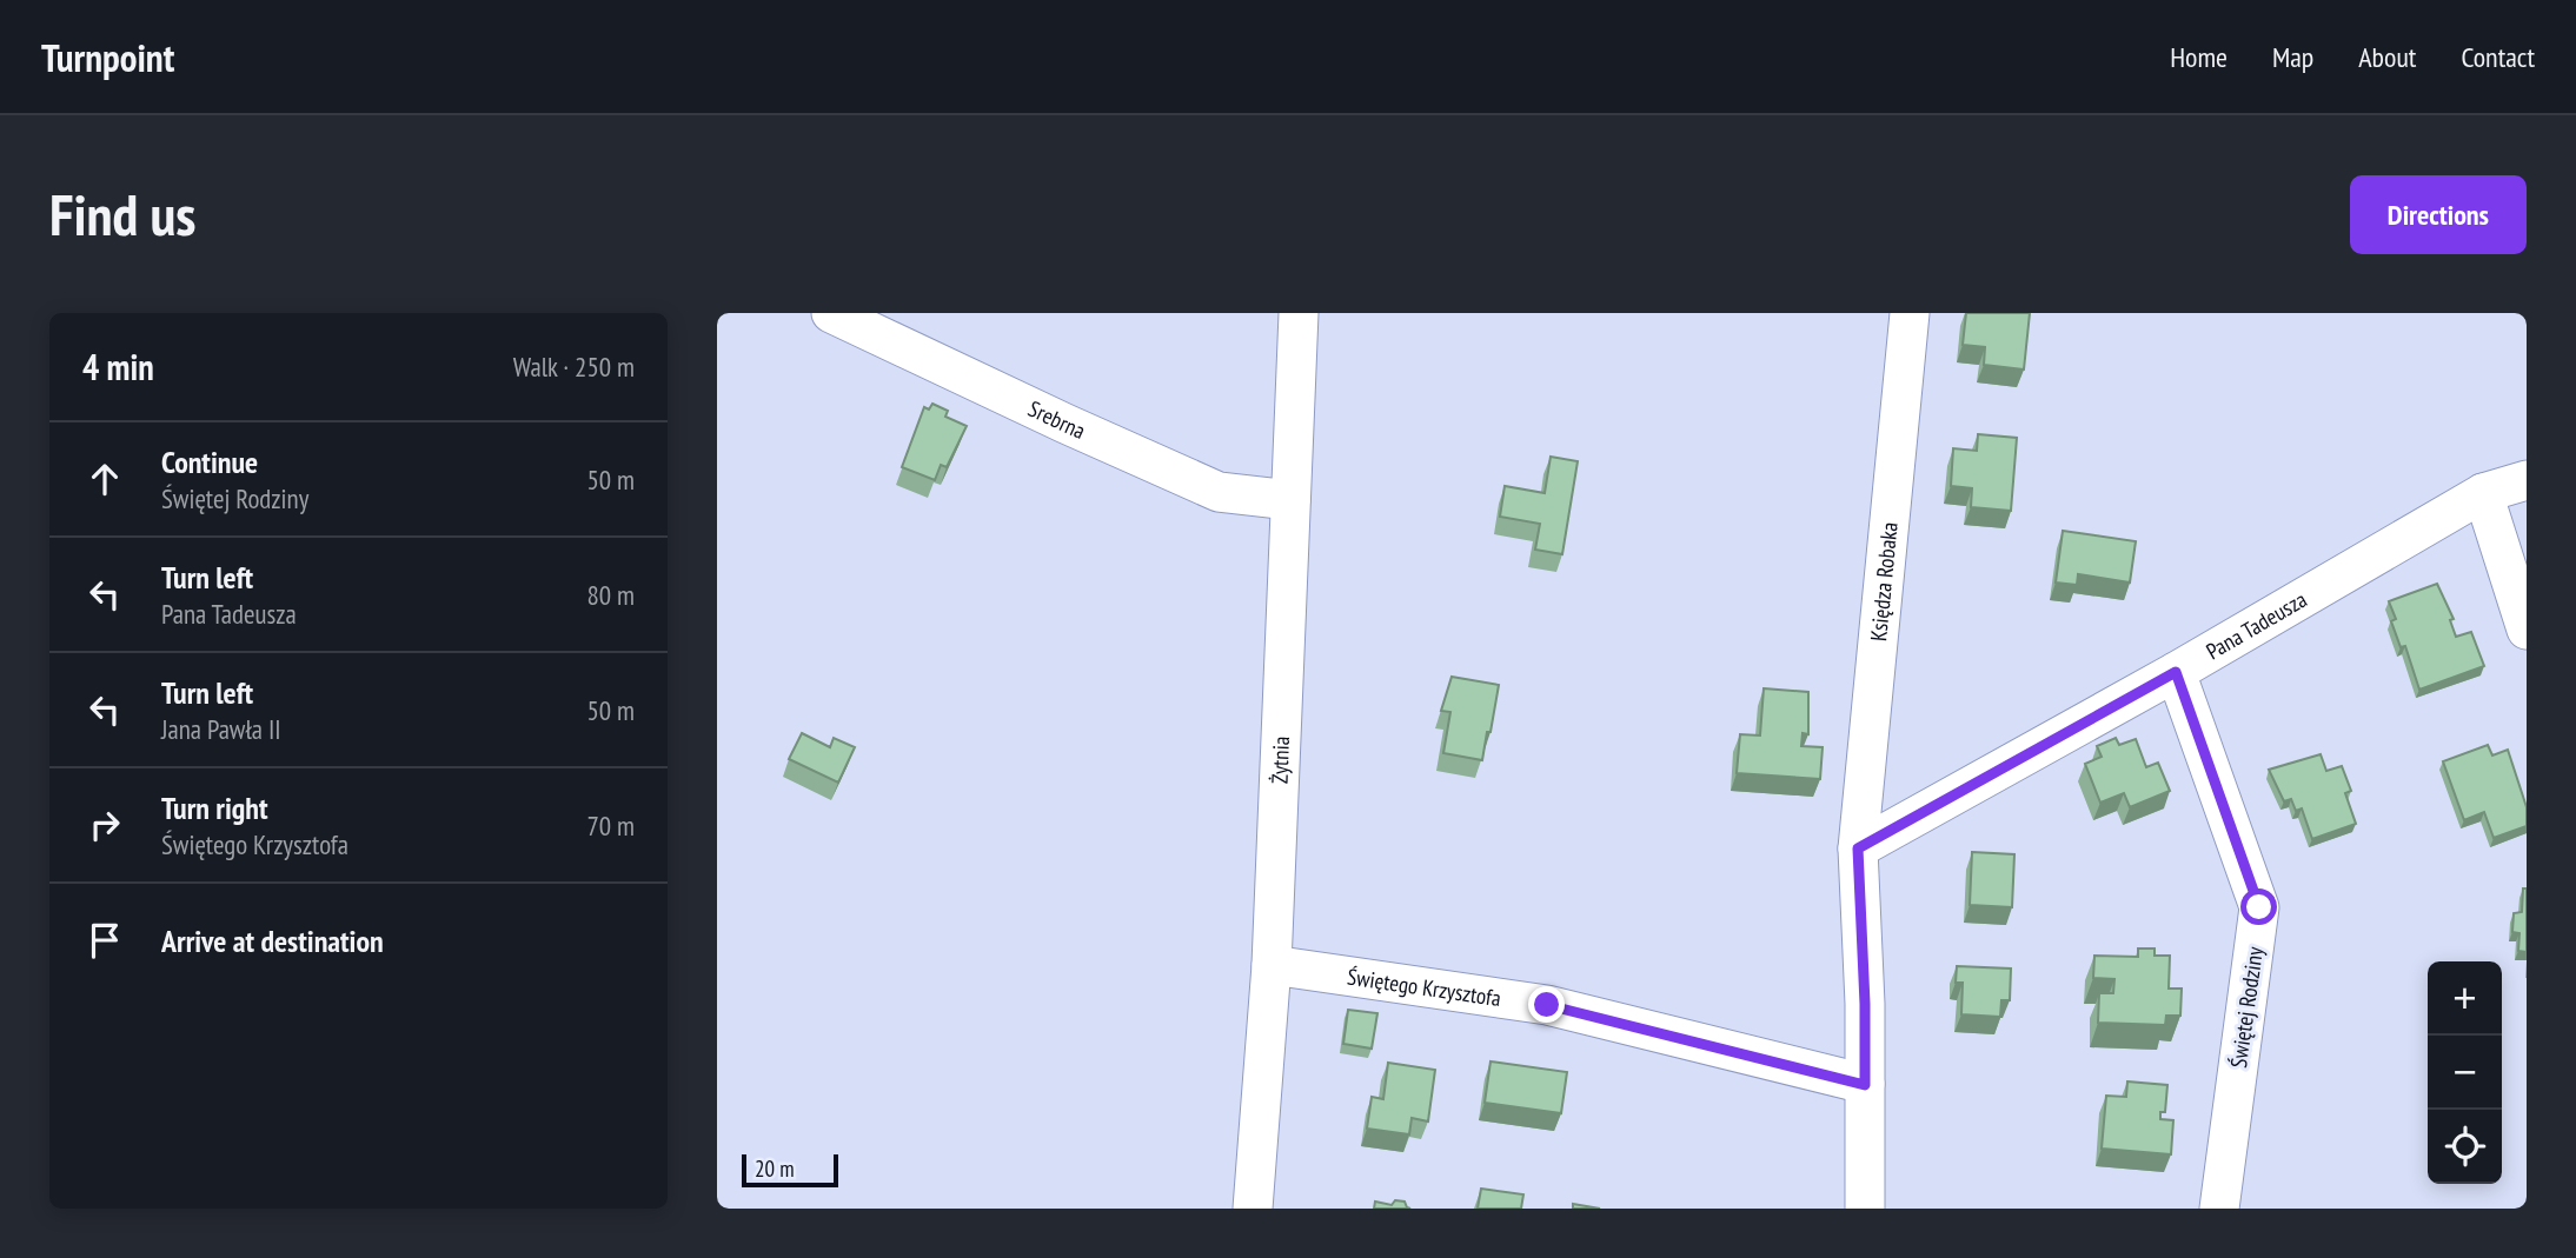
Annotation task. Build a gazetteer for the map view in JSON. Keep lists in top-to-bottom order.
{
  "streets": {
    "street": [
      "Srebrna",
      "Księdza Robaka",
      "Pana Tadeusza",
      "Żytnia",
      "Świętego Krzysztofa",
      "Świętej Rodziny"
    ]
  },
  "crossings": [
    ["Srebrna", "Żytnia"],
    ["Księdza Robaka", "Pana Tadeusza"],
    ["Księdza Robaka", "Świętego Krzysztofa"],
    ["Pana Tadeusza", "Świętej Rodziny"],
    ["Żytnia", "Świętego Krzysztofa"]
  ],
  "scale_bar": "20 m",
  "page": {
    "header": "Turnpoint",
    "nav": [
      "Home",
      "Map",
      "About",
      "Contact"
    ],
    "buttons": "Directions",
    "title": "Find us",
    "heading": ["4 min", "Walk · 250 m"],
    "list": [
      ["Continue", "Świętej Rodziny", "50 m"],
      ["Turn left", "Pana Tadeusza", "80 m"],
      ["Turn left", "Jana Pawła II", "50 m"],
      ["Turn right", "Świętego Krzysztofa", "70 m"],
      "Arrive at destination"
    ],
    "map_buttons": ["+", "−"],
    "scale": "20 m"
  }
}
